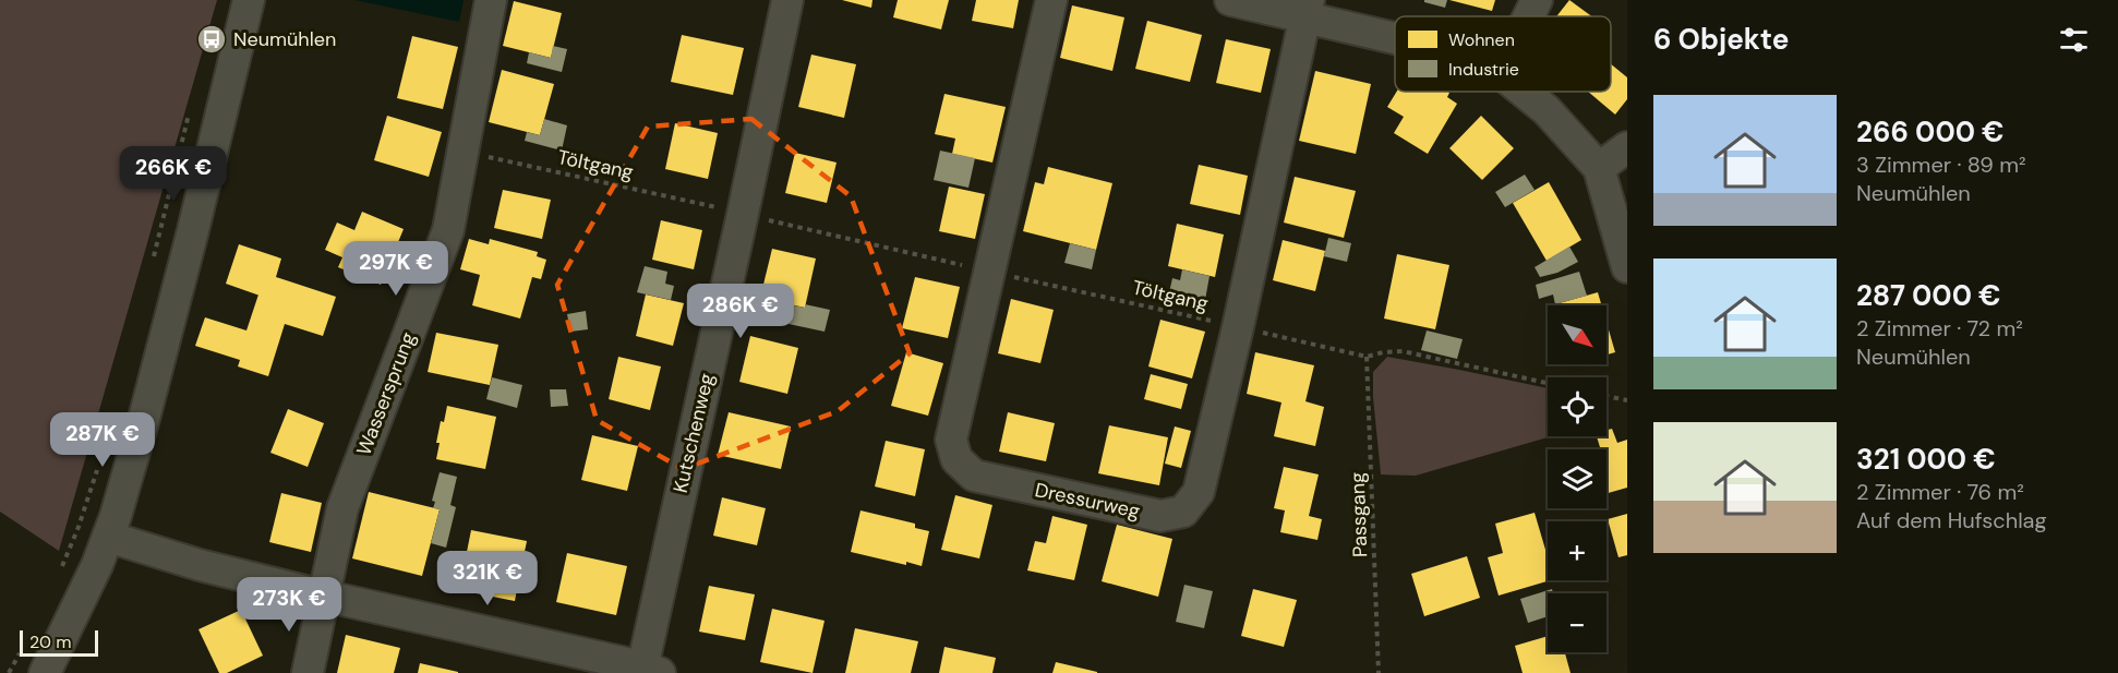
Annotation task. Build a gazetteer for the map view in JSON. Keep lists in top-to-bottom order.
{
  "streets": {
    "street": ["Wassersprung", "Kutschenweg", "Dressurweg"],
    "path": ["Töltgang", "Passgang"]
  },
  "crossings": [
    ["Töltgang", "Wassersprung"],
    ["Töltgang", "Dressurweg"],
    ["Töltgang", "Passgang"]
  ],
  "places": {
    "bus stop": ["Neumühlen"]
  },
  "legend": ["Wohnen", "Industrie"],
  "scale_bar": "20 m",
  "north": "bottom right",
  "page": {
    "heading": "6 Objekte",
    "list": [
      {
        "name": "266 000 €",
        "note": "3 Zimmer · 89 m² · Neumühlen"
      },
      {
        "name": "287 000 €",
        "note": "2 Zimmer · 72 m² · Neumühlen"
      },
      {
        "name": "321 000 €",
        "note": "2 Zimmer · 76 m² · Auf dem Hufschlag"
      }
    ],
    "price": [
      "266K €",
      "297K €",
      "286K €",
      "287K €",
      "321K €",
      "273K €"
    ],
    "map_buttons": ["+", "−"],
    "scale": "20 m"
  }
}
